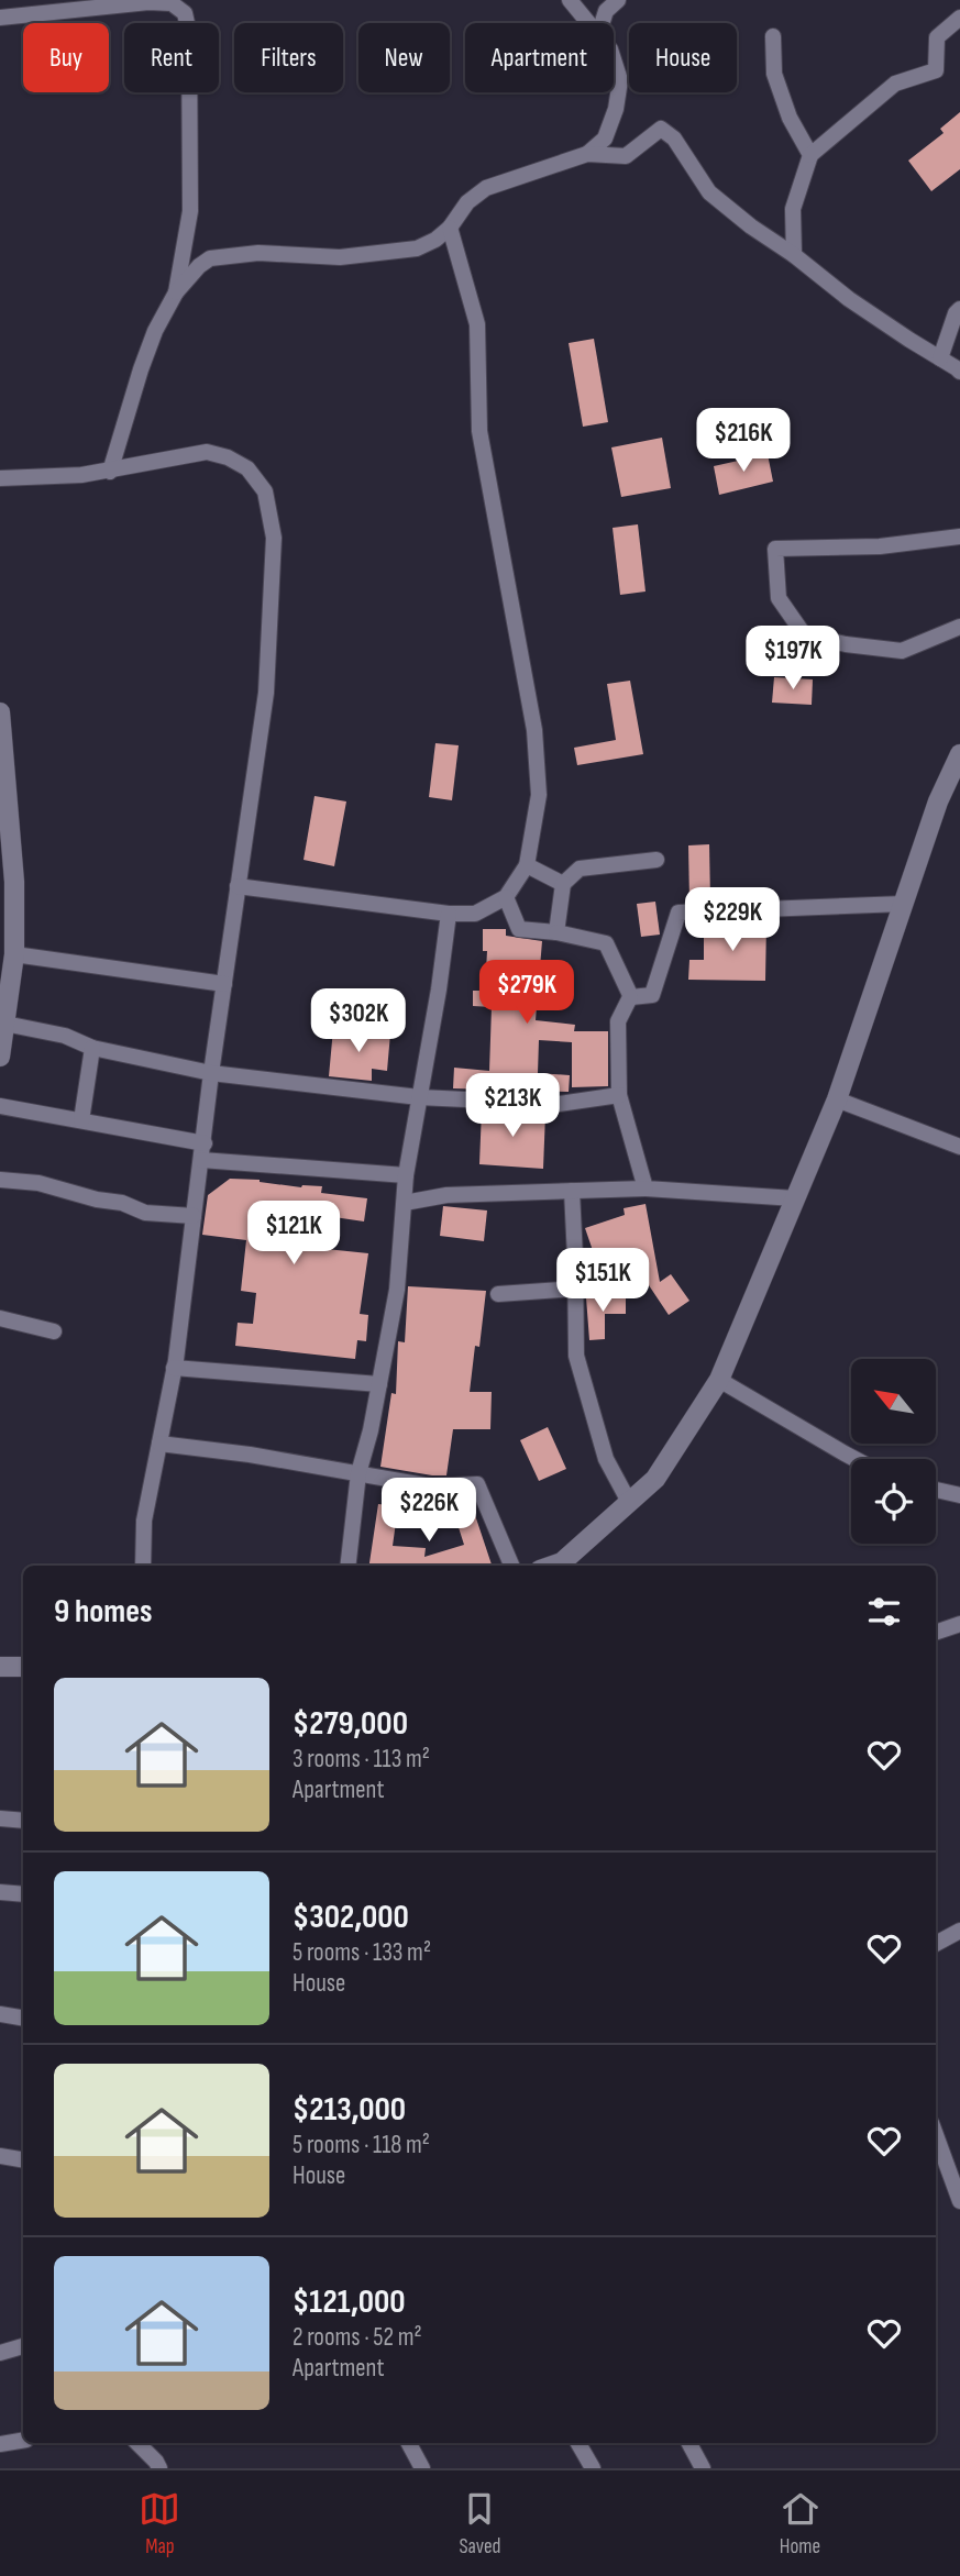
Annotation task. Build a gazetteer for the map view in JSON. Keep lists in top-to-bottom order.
{
  "north": "top left",
  "page": {
    "chip": [
      "Buy",
      "Rent",
      "Filters",
      "New",
      "Apartment",
      "House"
    ],
    "price": [
      "$216K",
      "$197K",
      "$229K",
      "$279K",
      "$302K",
      "$213K",
      "$121K",
      "$151K",
      "$226K"
    ],
    "heading": "9 homes",
    "list": [
      {
        "name": "$279,000",
        "note": "3 rooms · 113 m² · Apartment"
      },
      {
        "name": "$302,000",
        "note": "5 rooms · 133 m² · House"
      },
      {
        "name": "$213,000",
        "note": "5 rooms · 118 m² · House"
      },
      {
        "name": "$121,000",
        "note": "2 rooms · 52 m² · Apartment"
      }
    ],
    "tabs": ["Map", "Saved", "Home"]
  }
}
